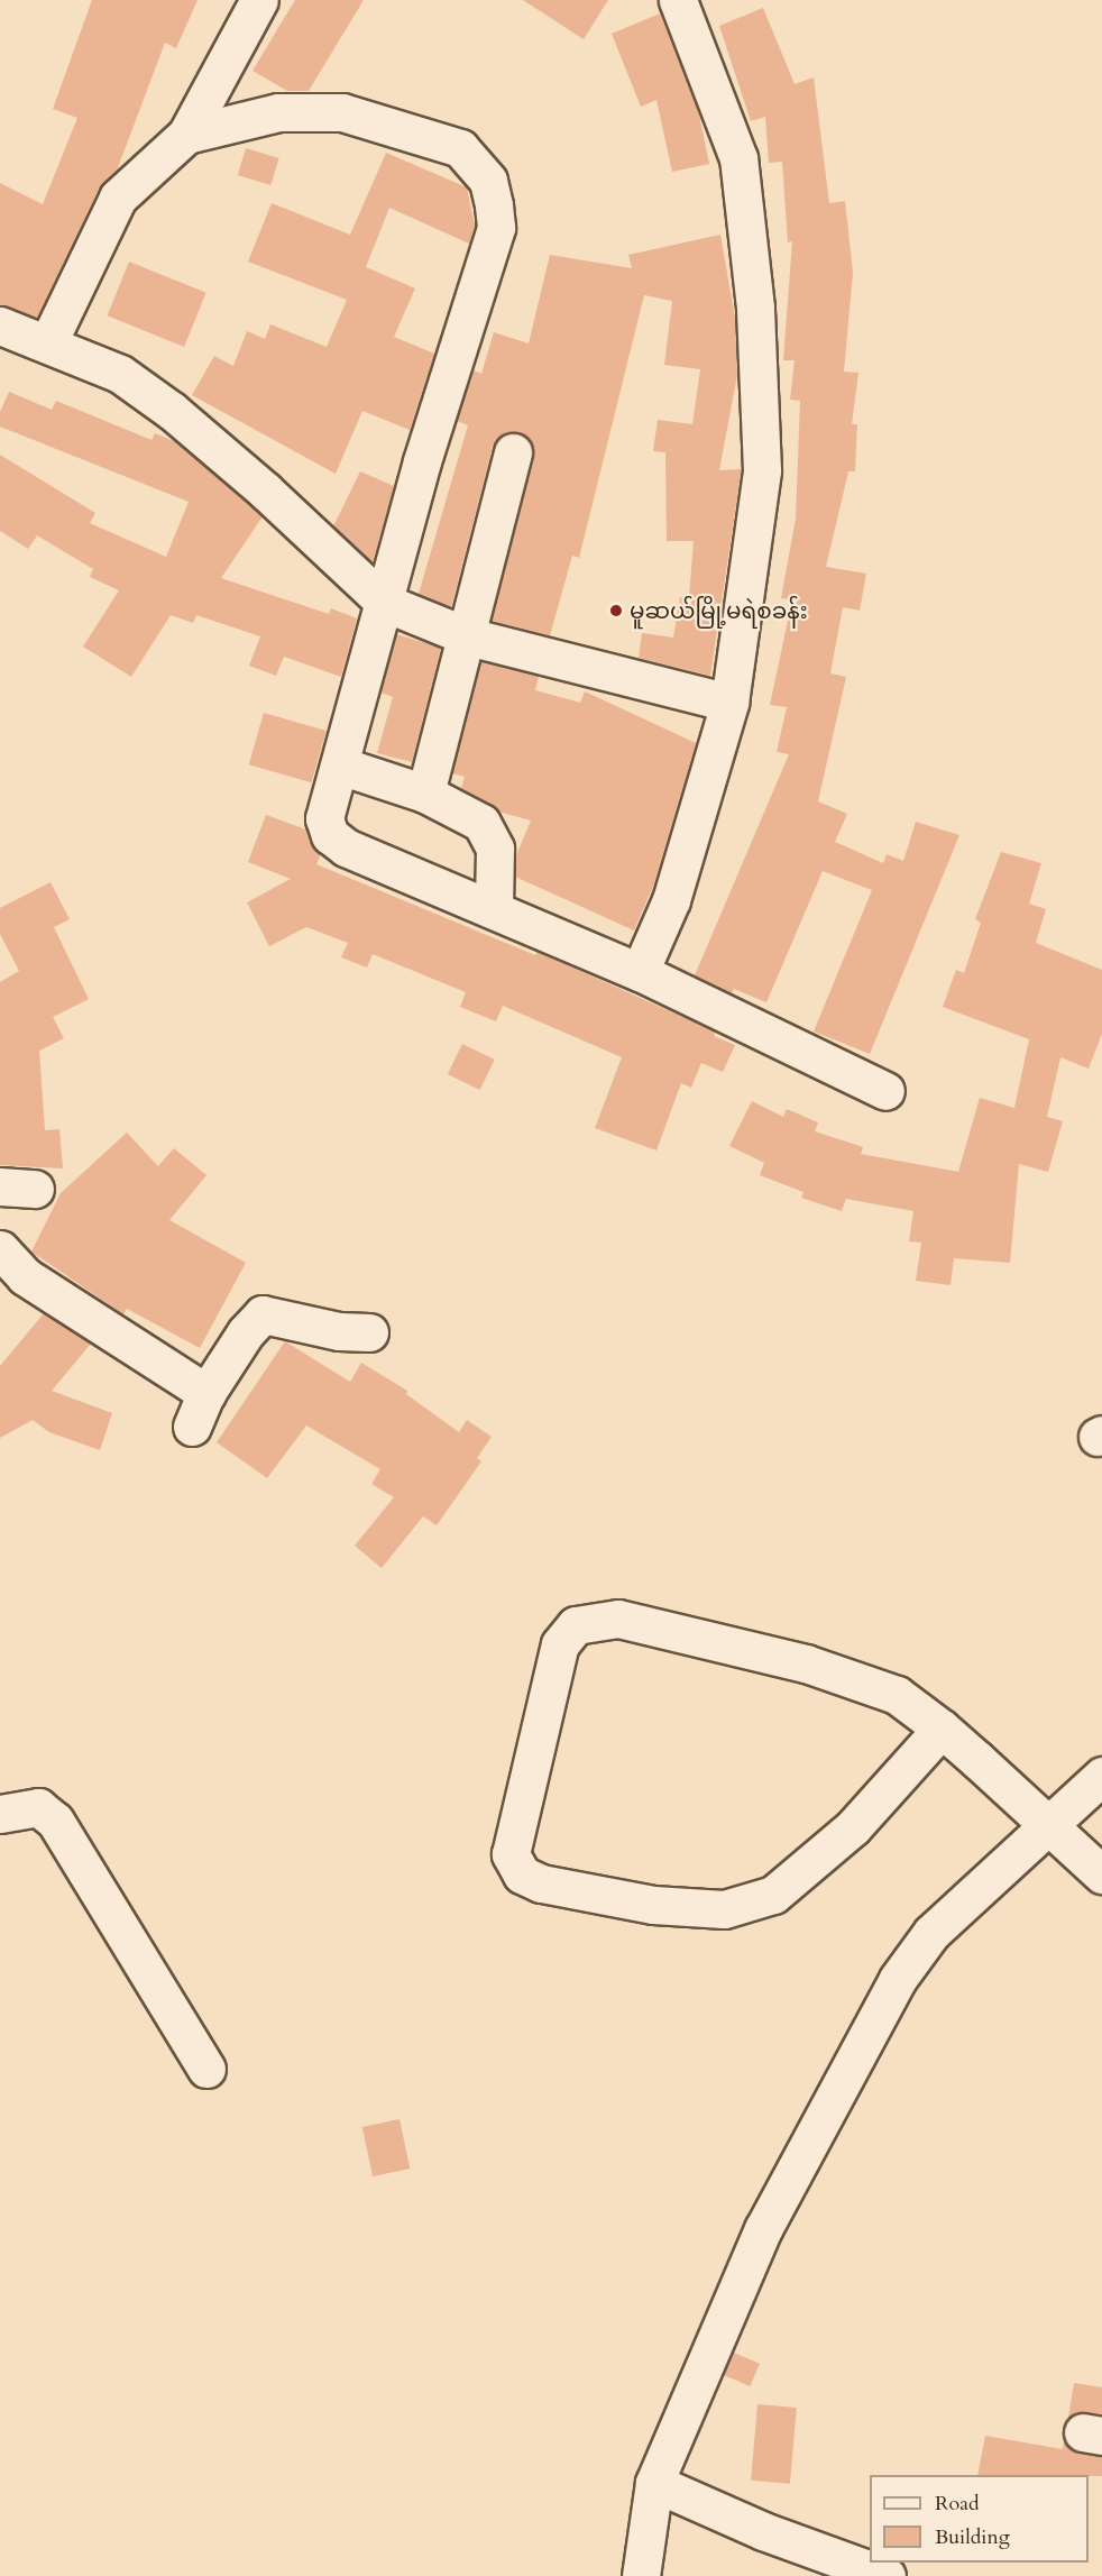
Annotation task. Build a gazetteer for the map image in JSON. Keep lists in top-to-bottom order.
{
  "places": ["မူဆယ်မြို့မရဲစခန်း"],
  "legend": ["Road", "Building"]
}
